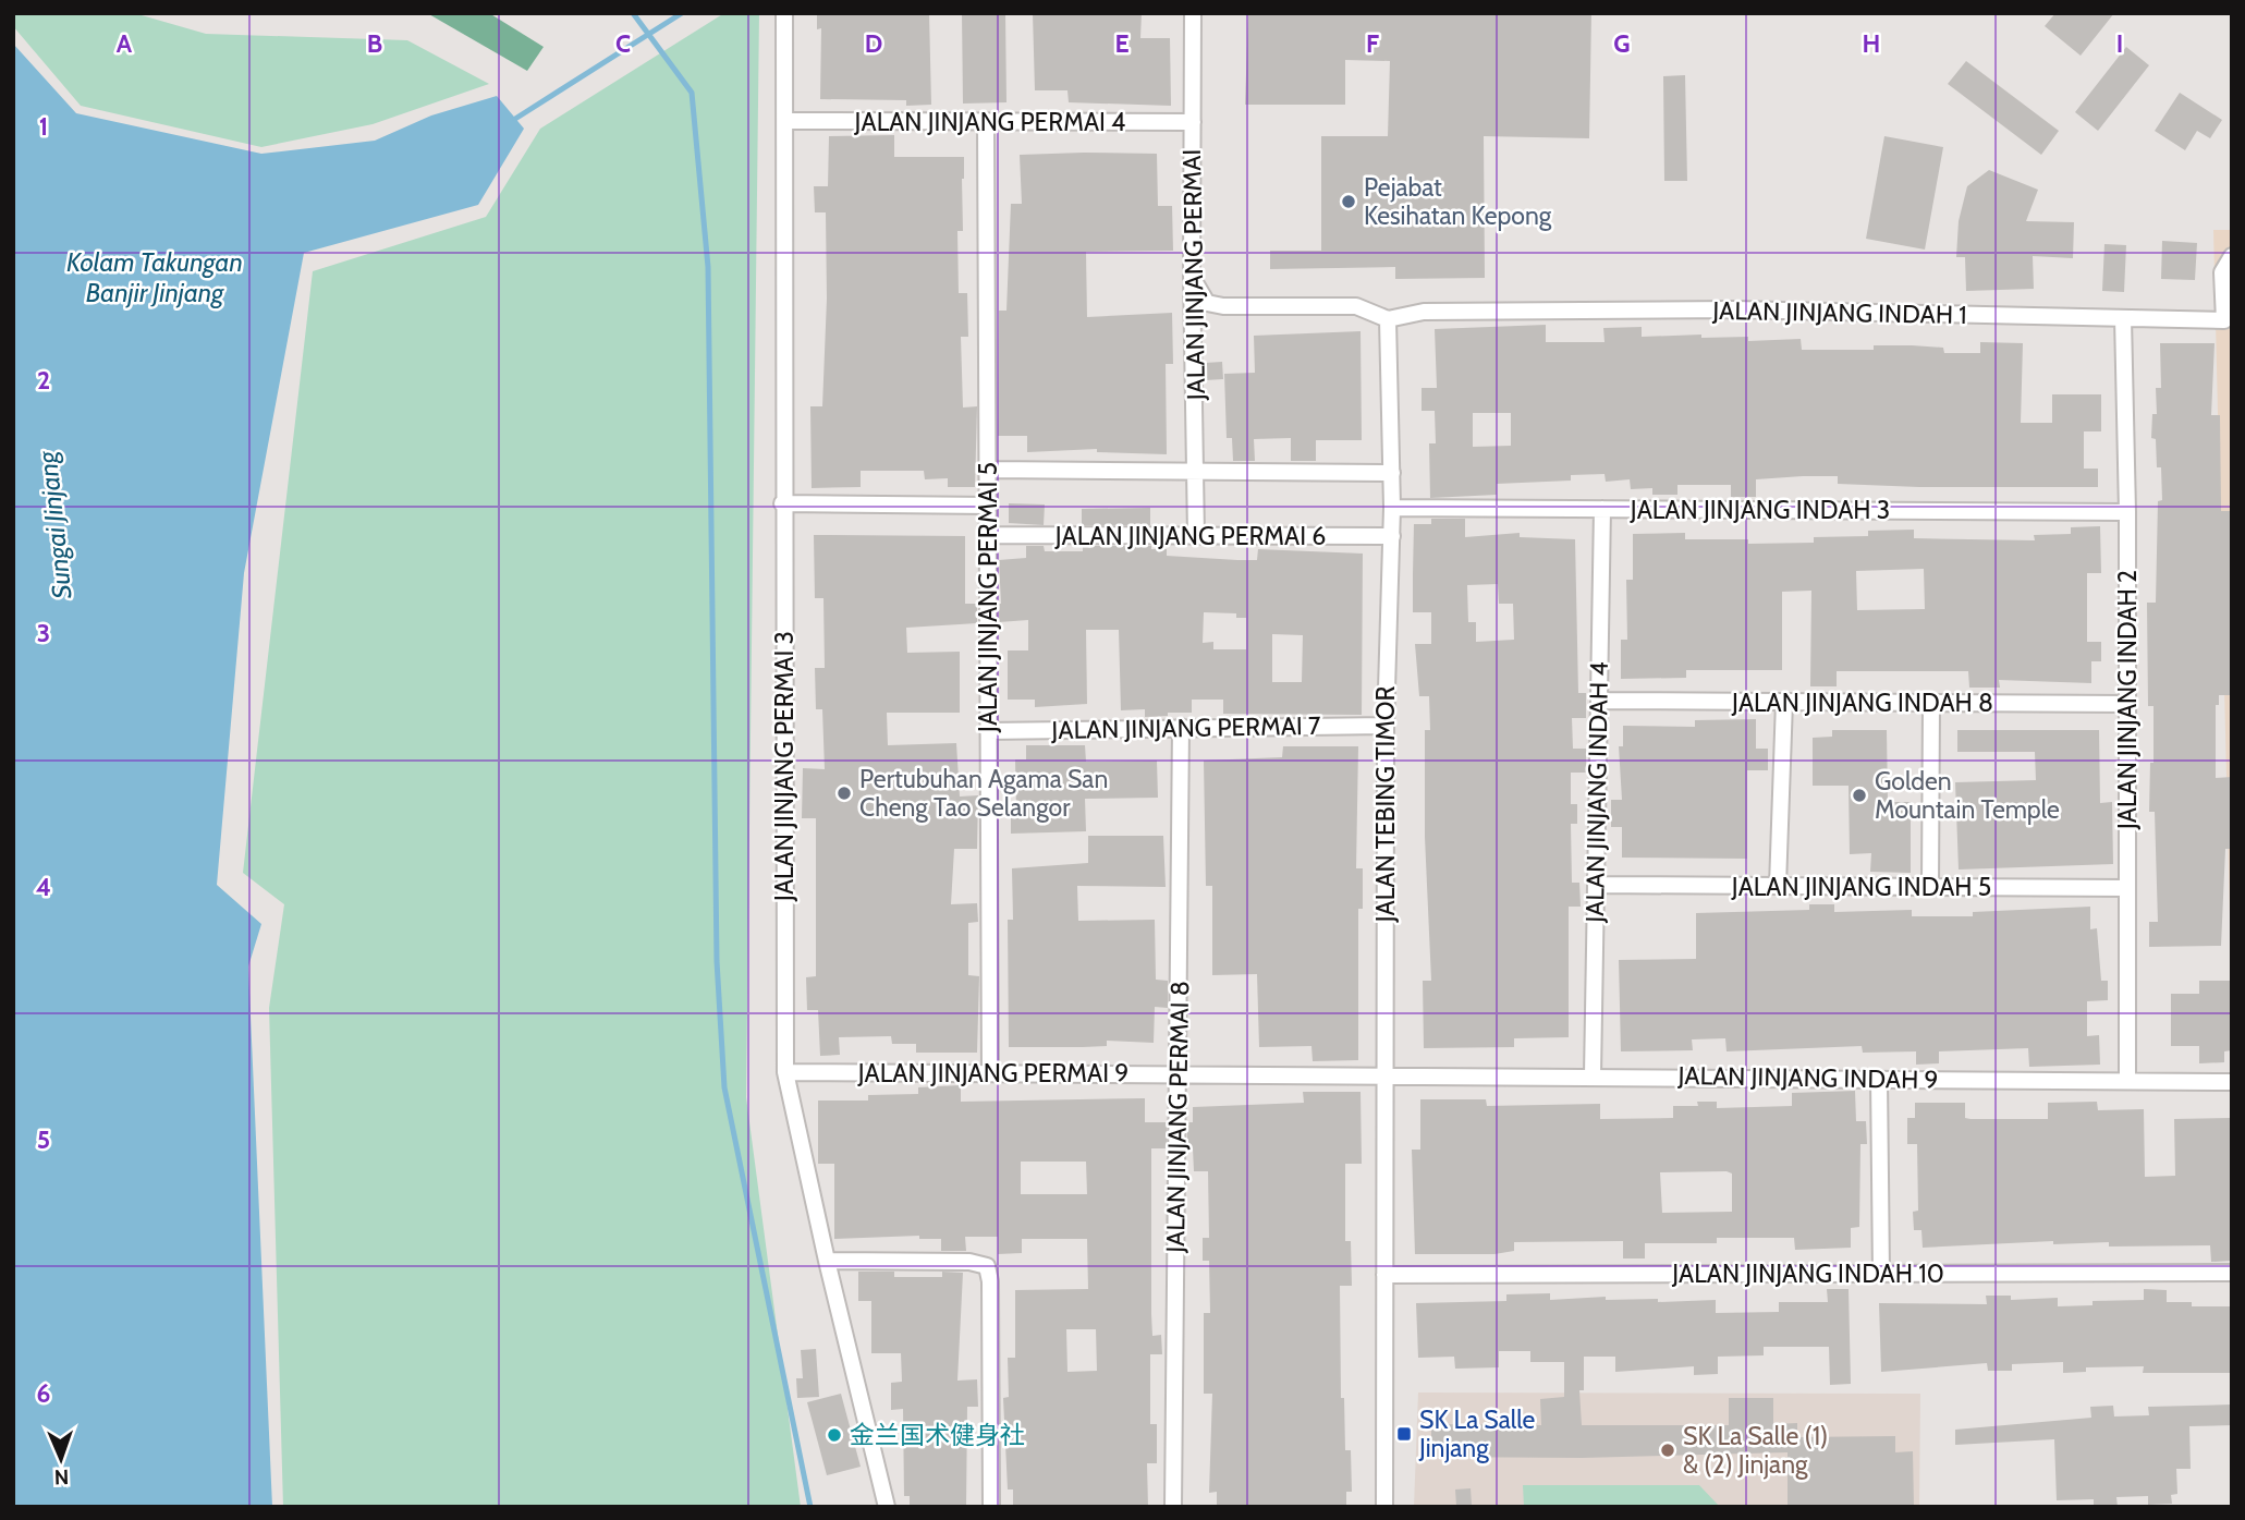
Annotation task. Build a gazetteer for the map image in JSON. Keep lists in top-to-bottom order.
{
  "streets": {
    "street": [
      "JALAN JINJANG PERMAI 4",
      "JALAN JINJANG PERMAI",
      "JALAN JINJANG INDAH 1",
      "JALAN JINJANG INDAH 3",
      "JALAN JINJANG PERMAI 6",
      "JALAN JINJANG PERMAI 5",
      "JALAN JINJANG INDAH 2",
      "JALAN JINJANG INDAH 8",
      "JALAN JINJANG PERMAI 7",
      "JALAN JINJANG PERMAI 3",
      "JALAN JINJANG INDAH 4",
      "JALAN TEBING TIMOR",
      "JALAN JINJANG INDAH 5",
      "JALAN JINJANG PERMAI 9",
      "JALAN JINJANG INDAH 9",
      "JALAN JINJANG PERMAI 8",
      "JALAN JINJANG INDAH 10"
    ]
  },
  "crossings": [
    ["JALAN JINJANG PERMAI 4", "JALAN JINJANG PERMAI"],
    ["JALAN JINJANG PERMAI 4", "JALAN JINJANG PERMAI 5"],
    ["JALAN JINJANG PERMAI 4", "JALAN JINJANG PERMAI 3"],
    ["JALAN JINJANG PERMAI", "JALAN JINJANG PERMAI 6"],
    ["JALAN JINJANG INDAH 1", "JALAN JINJANG INDAH 2"],
    ["JALAN JINJANG INDAH 1", "JALAN TEBING TIMOR"],
    ["JALAN JINJANG INDAH 3", "JALAN JINJANG INDAH 2"],
    ["JALAN JINJANG INDAH 3", "JALAN JINJANG INDAH 4"],
    ["JALAN JINJANG INDAH 3", "JALAN TEBING TIMOR"],
    ["JALAN JINJANG PERMAI 6", "JALAN JINJANG PERMAI 5"],
    ["JALAN JINJANG PERMAI 6", "JALAN TEBING TIMOR"],
    ["JALAN JINJANG PERMAI 5", "JALAN JINJANG PERMAI 7"],
    ["JALAN JINJANG PERMAI 5", "JALAN JINJANG PERMAI 9"],
    ["JALAN JINJANG INDAH 2", "JALAN JINJANG INDAH 8"],
    ["JALAN JINJANG INDAH 2", "JALAN JINJANG INDAH 5"],
    ["JALAN JINJANG INDAH 2", "JALAN JINJANG INDAH 9"],
    ["JALAN JINJANG INDAH 8", "JALAN JINJANG INDAH 4"],
    ["JALAN JINJANG PERMAI 7", "JALAN TEBING TIMOR"],
    ["JALAN JINJANG PERMAI 7", "JALAN JINJANG PERMAI 8"],
    ["JALAN JINJANG PERMAI 3", "JALAN JINJANG PERMAI 9"],
    ["JALAN JINJANG INDAH 4", "JALAN JINJANG INDAH 5"],
    ["JALAN JINJANG INDAH 4", "JALAN JINJANG INDAH 9"],
    ["JALAN TEBING TIMOR", "JALAN JINJANG PERMAI 9"],
    ["JALAN TEBING TIMOR", "JALAN JINJANG INDAH 9"],
    ["JALAN TEBING TIMOR", "JALAN JINJANG INDAH 10"],
    ["JALAN JINJANG PERMAI 9", "JALAN JINJANG INDAH 9"],
    ["JALAN JINJANG PERMAI 9", "JALAN JINJANG PERMAI 8"]
  ],
  "water": ["Kolam Takungan Banjir Jinjang", "Sungai Jinjang"],
  "places": {
    "other": [
      "Pejabat Kesihatan Kepong",
      "Pertubuhan Agama San Cheng Tao Selangor",
      "Golden Mountain Temple",
      "金兰国术健身社",
      "SK La Salle (1) & (2) Jinjang"
    ],
    "transit": ["SK La Salle Jinjang"]
  },
  "north": "bottom",
  "grid": {
    "columns": [
      "A",
      "B",
      "C",
      "D",
      "E",
      "F",
      "G",
      "H",
      "I"
    ],
    "rows": [
      "1",
      "2",
      "3",
      "4",
      "5",
      "6"
    ]
  }
}
